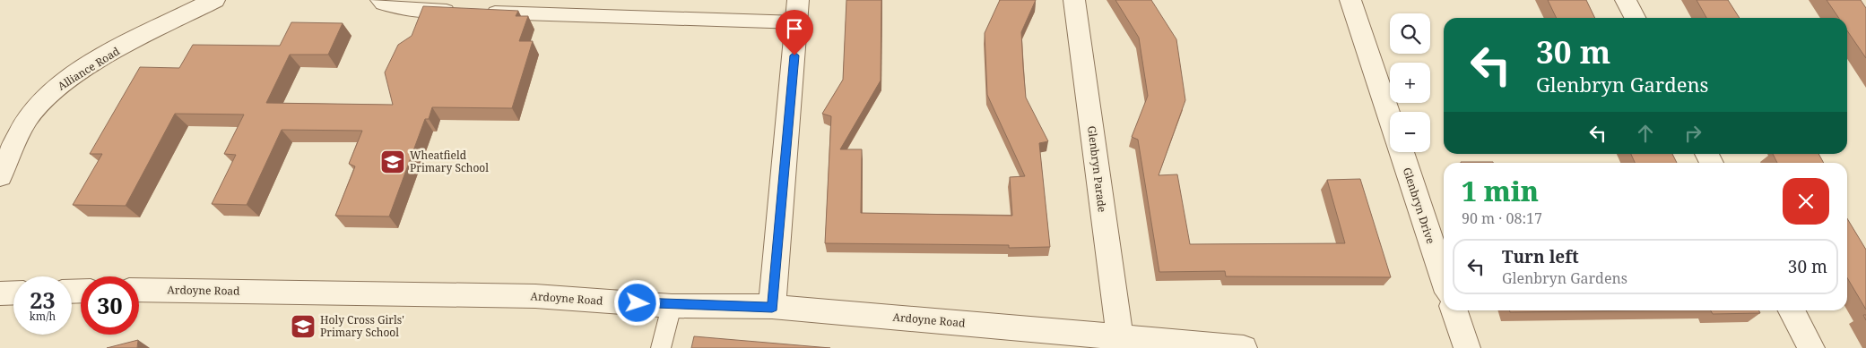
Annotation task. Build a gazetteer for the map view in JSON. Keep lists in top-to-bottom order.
{
  "streets": {
    "street": [
      "Alliance Road",
      "Glenbryn Parade",
      "Glenbryn Drive",
      "Ardoyne Road"
    ]
  },
  "crossings": [
    ["Glenbryn Parade", "Ardoyne Road"]
  ],
  "places": {
    "school or university": ["Wheatfield Primary School", "Holy Cross Girls' Primary School"]
  },
  "page": {
    "map_buttons": ["+", "−"],
    "turn": ["30 m", "Glenbryn Gardens"],
    "heading": ["1 min", "90 m · 08:17"],
    "list": [
      {
        "name": "Turn left",
        "note": "Glenbryn Gardens",
        "value": "30 m"
      }
    ],
    "speed": "23 km/h",
    "limit": "30"
  }
}
